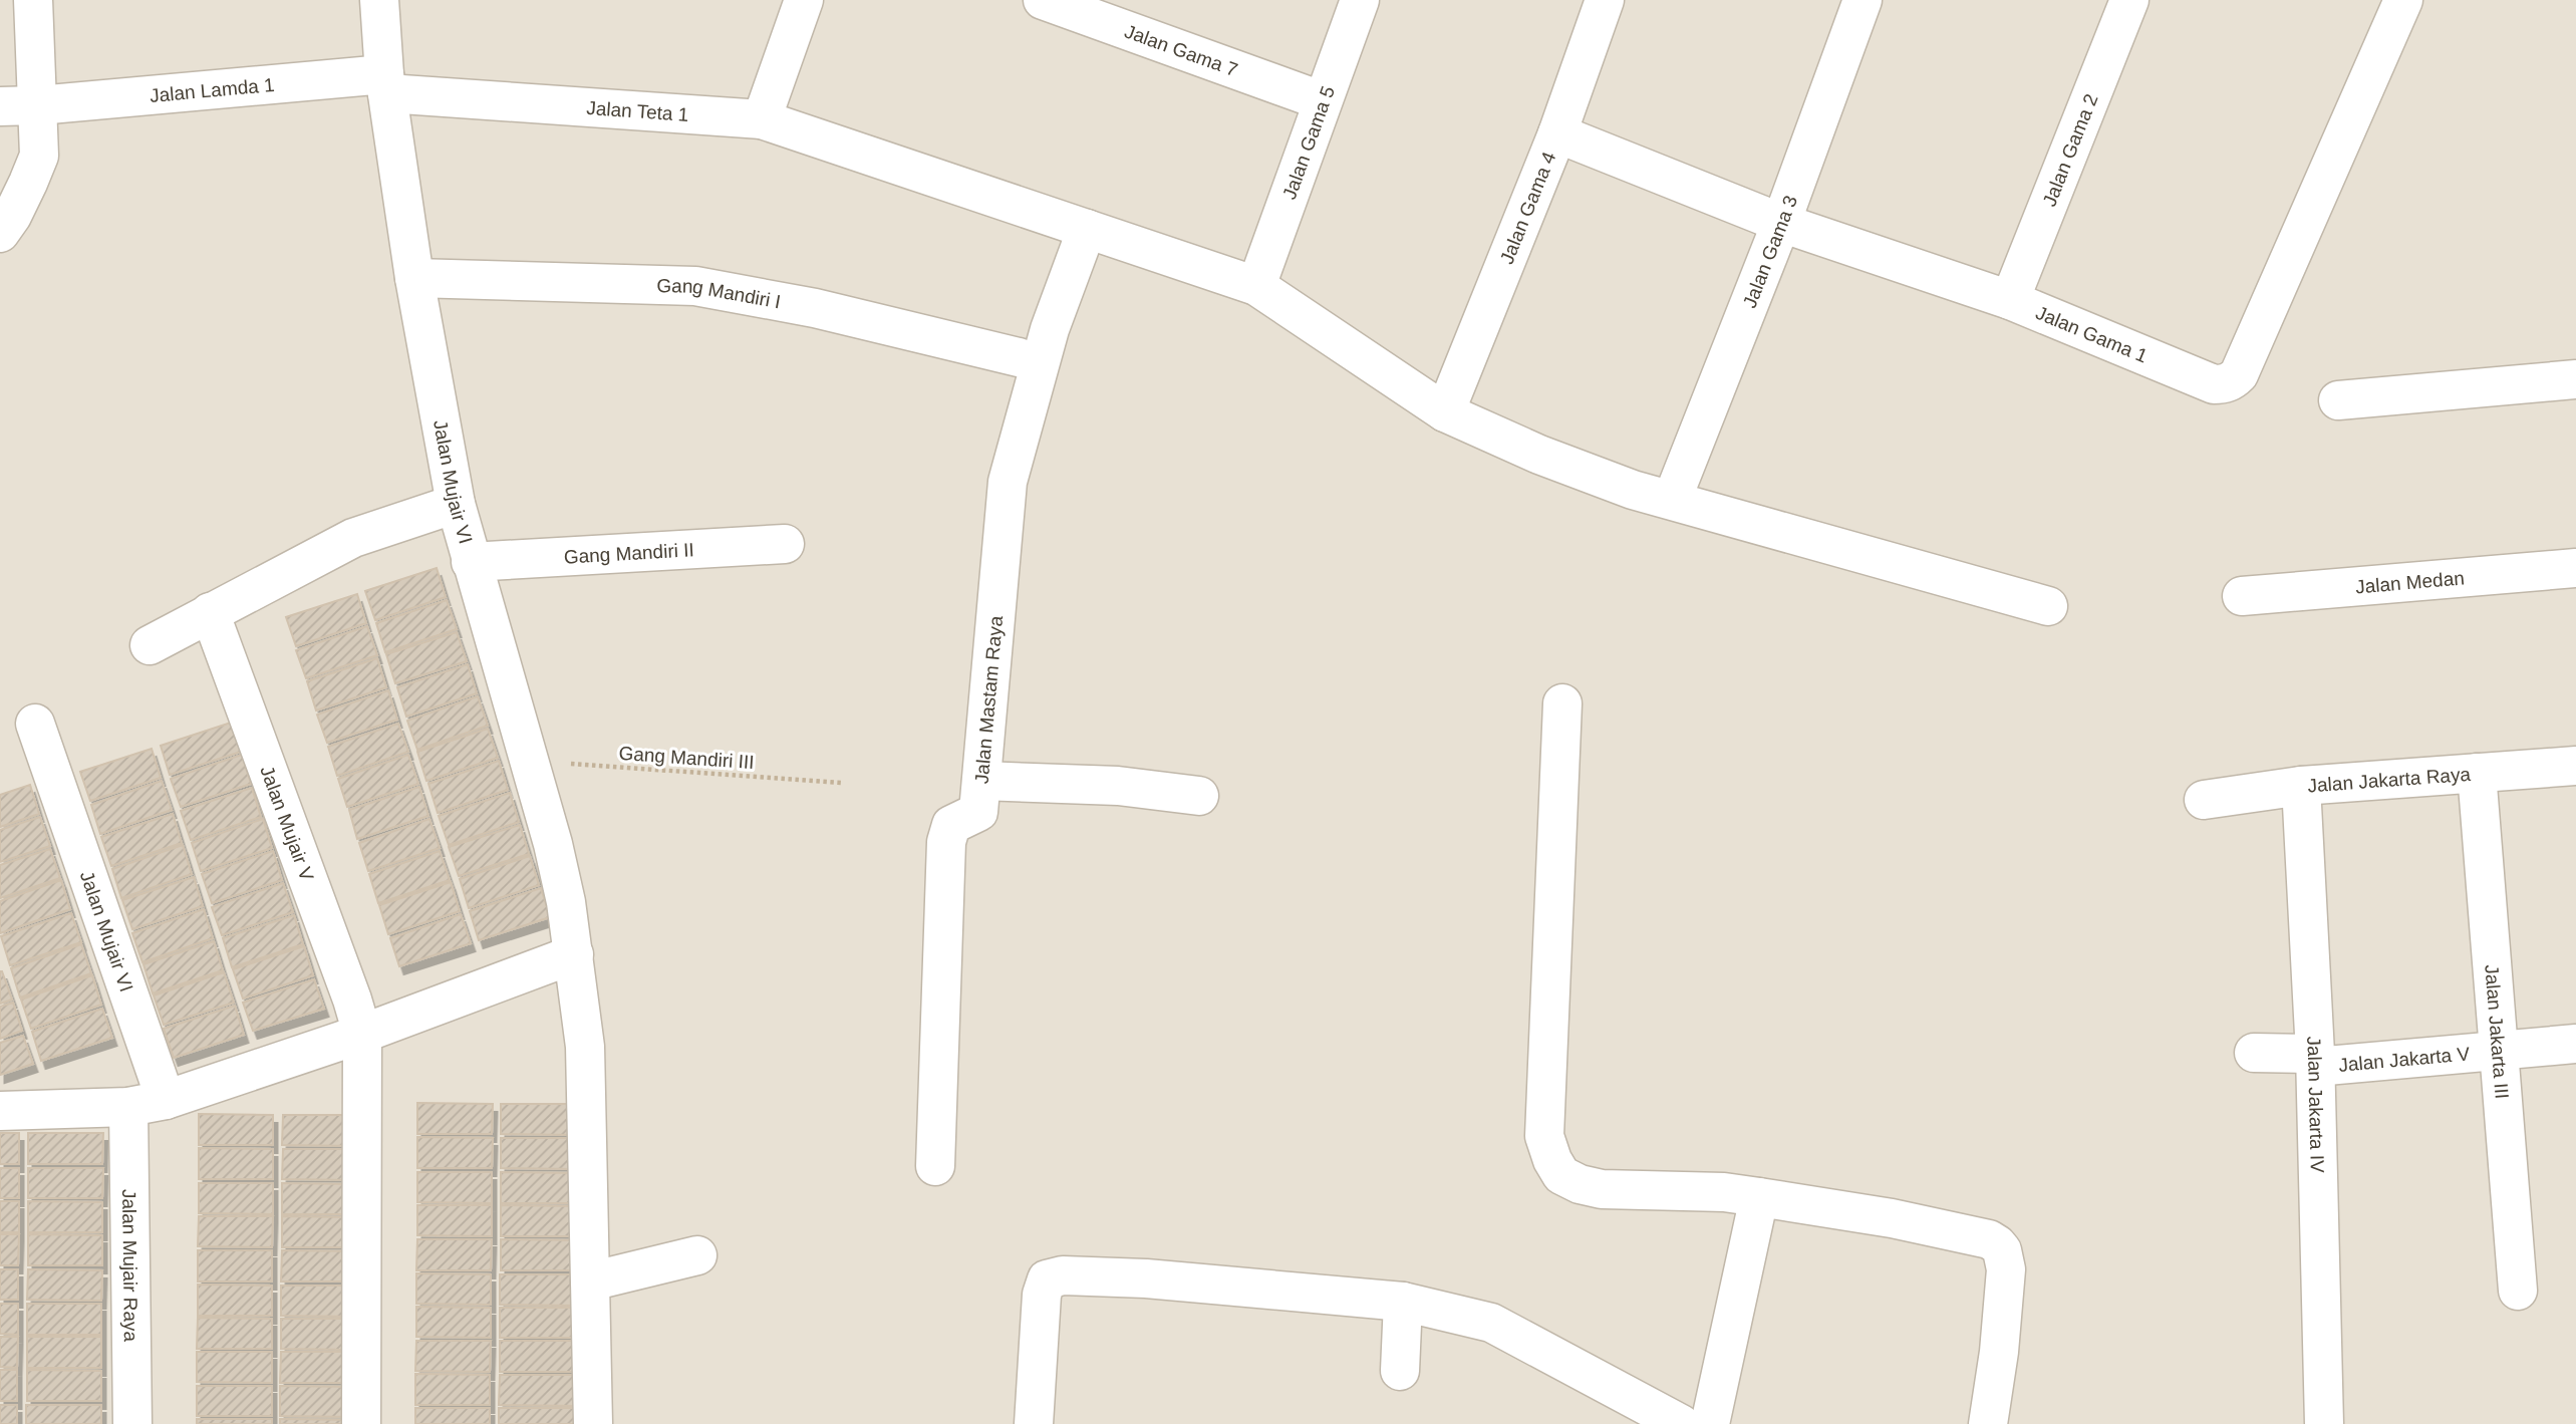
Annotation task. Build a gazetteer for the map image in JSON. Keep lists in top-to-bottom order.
{
  "streets": {
    "street": [
      "Jalan Gama 7",
      "Jalan Lamda 1",
      "Jalan Teta 1",
      "Jalan Gama 5",
      "Jalan Gama 2",
      "Jalan Gama 4",
      "Jalan Gama 3",
      "Gang Mandiri I",
      "Jalan Gama 1",
      "Jalan Mujair VI",
      "Gang Mandiri II",
      "Jalan Medan",
      "Jalan Mastam Raya",
      "Jalan Jakarta Raya",
      "Jalan Mujair V",
      "Jalan Jakarta III",
      "Jalan Jakarta V",
      "Jalan Jakarta IV",
      "Jalan Mujair Raya"
    ],
    "path": ["Gang Mandiri III"]
  },
  "crossings": [
    ["Jalan Gama 7", "Jalan Gama 5"],
    ["Jalan Lamda 1", "Jalan Teta 1"],
    ["Jalan Lamda 1", "Jalan Mujair VI"],
    ["Jalan Teta 1", "Jalan Gama 5"],
    ["Jalan Teta 1", "Jalan Gama 4"],
    ["Jalan Teta 1", "Jalan Gama 3"],
    ["Jalan Teta 1", "Jalan Mujair VI"],
    ["Jalan Teta 1", "Jalan Mastam Raya"],
    ["Jalan Gama 2", "Jalan Gama 1"],
    ["Jalan Gama 4", "Jalan Gama 1"],
    ["Jalan Gama 3", "Jalan Gama 1"],
    ["Gang Mandiri I", "Jalan Mujair VI"],
    ["Jalan Mujair VI", "Gang Mandiri II"],
    ["Jalan Mujair VI", "Gang Mandiri III"],
    ["Jalan Jakarta Raya", "Jalan Jakarta III"],
    ["Jalan Jakarta Raya", "Jalan Jakarta IV"],
    ["Jalan Jakarta III", "Jalan Jakarta V"],
    ["Jalan Jakarta V", "Jalan Jakarta IV"]
  ]
}
